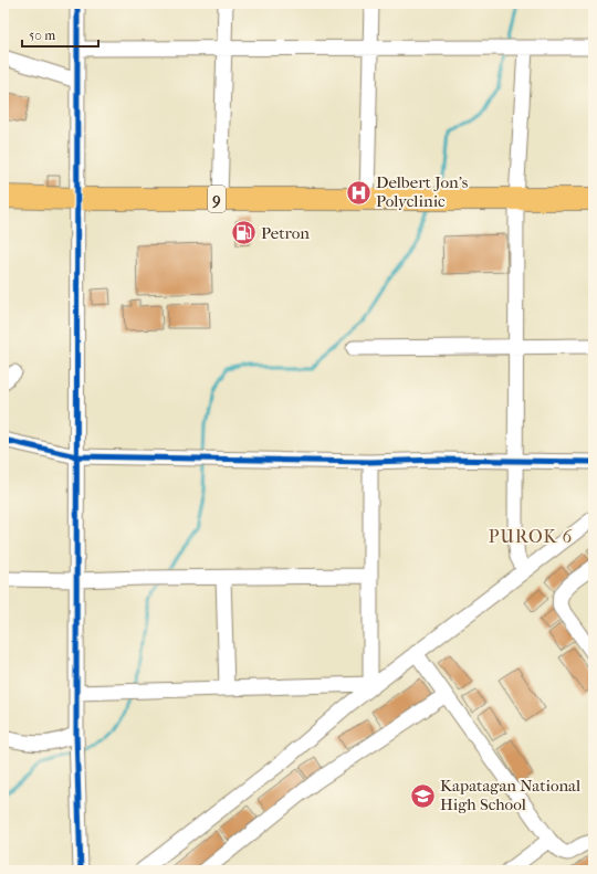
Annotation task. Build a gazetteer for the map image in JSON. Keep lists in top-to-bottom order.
{
  "streets": {
    "highway": ["9"]
  },
  "districts": ["PUROK 6"],
  "places": {
    "hospital": ["Delbert Jon's Polyclinic"],
    "fuel station": ["Petron"],
    "school or university": ["Kapatagan National High School"]
  },
  "scale_bar": "50 m"
}
